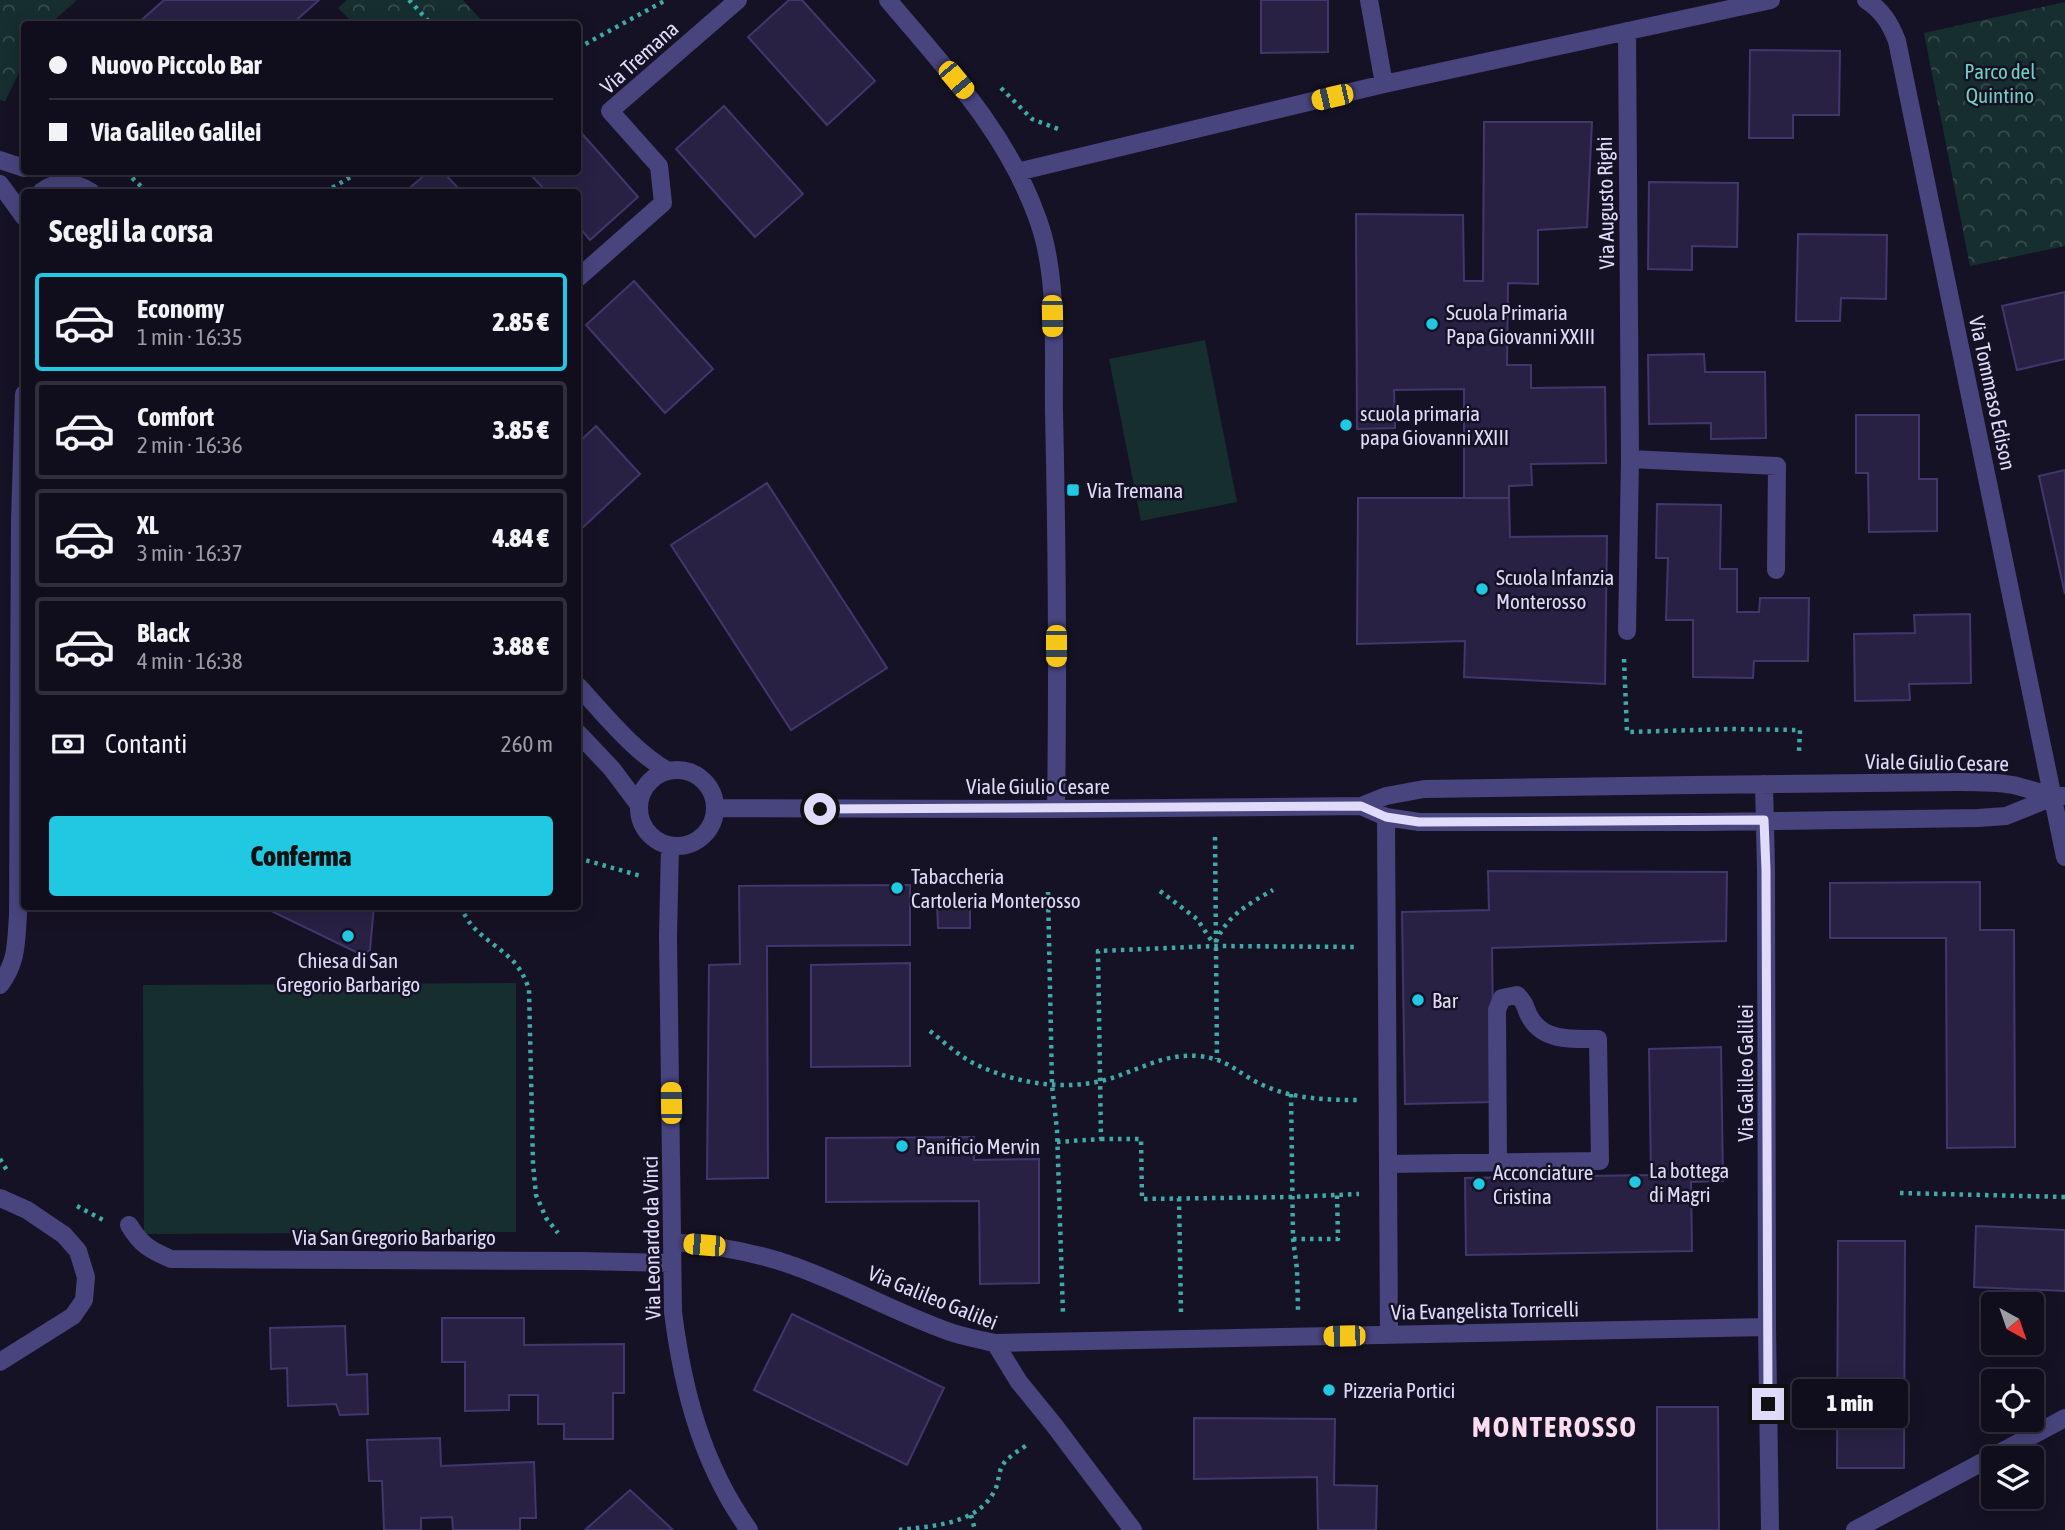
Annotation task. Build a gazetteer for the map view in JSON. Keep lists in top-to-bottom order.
{
  "streets": {
    "street": [
      "Via Tremana",
      "Via Augusto Righi",
      "Via Tommaso Edison",
      "Viale Giulio Cesare",
      "Via Galileo Galilei",
      "Via San Gregorio Barbarigo",
      "Via Leonardo da Vinci",
      "Via Evangelista Torricelli"
    ]
  },
  "crossings": [
    ["Via Tommaso Edison", "Viale Giulio Cesare"],
    ["Viale Giulio Cesare", "Via Galileo Galilei"],
    ["Viale Giulio Cesare", "Via Leonardo da Vinci"],
    ["Via Galileo Galilei", "Via Leonardo da Vinci"],
    ["Via Galileo Galilei", "Via Evangelista Torricelli"],
    ["Via San Gregorio Barbarigo", "Via Leonardo da Vinci"]
  ],
  "districts": ["MONTEROSSO"],
  "parks": ["Parco del Quintino"],
  "places": {
    "other": [
      "Scuola Primaria Papa Giovanni XXIII",
      "scuola primaria papa Giovanni XXIII",
      "Scuola Infanzia Monterosso",
      "Tabaccheria Cartoleria Monterosso",
      "Chiesa di San Gregorio Barbarigo",
      "Bar",
      "Panificio Mervin",
      "La bottega di Magri",
      "Acconciature Cristina",
      "Pizzeria Portici"
    ],
    "transit": ["Via Tremana"]
  },
  "north": "bottom right",
  "page": {
    "banner": ["Nuovo Piccolo Bar", "Via Galileo Galilei"],
    "heading": "Scegli la corsa",
    "list": [
      {
        "name": "Economy",
        "note": "1 min · 16:35",
        "value": "2.85 €"
      },
      {
        "name": "Comfort",
        "note": "2 min · 16:36",
        "value": "3.85 €"
      },
      {
        "name": "XL",
        "note": "3 min · 16:37",
        "value": "4.84 €"
      },
      {
        "name": "Black",
        "note": "4 min · 16:38",
        "value": "3.88 €"
      }
    ],
    "pay": ["Contanti", "260 m"],
    "buttons": "Conferma",
    "bubble": "1 min"
  }
}
